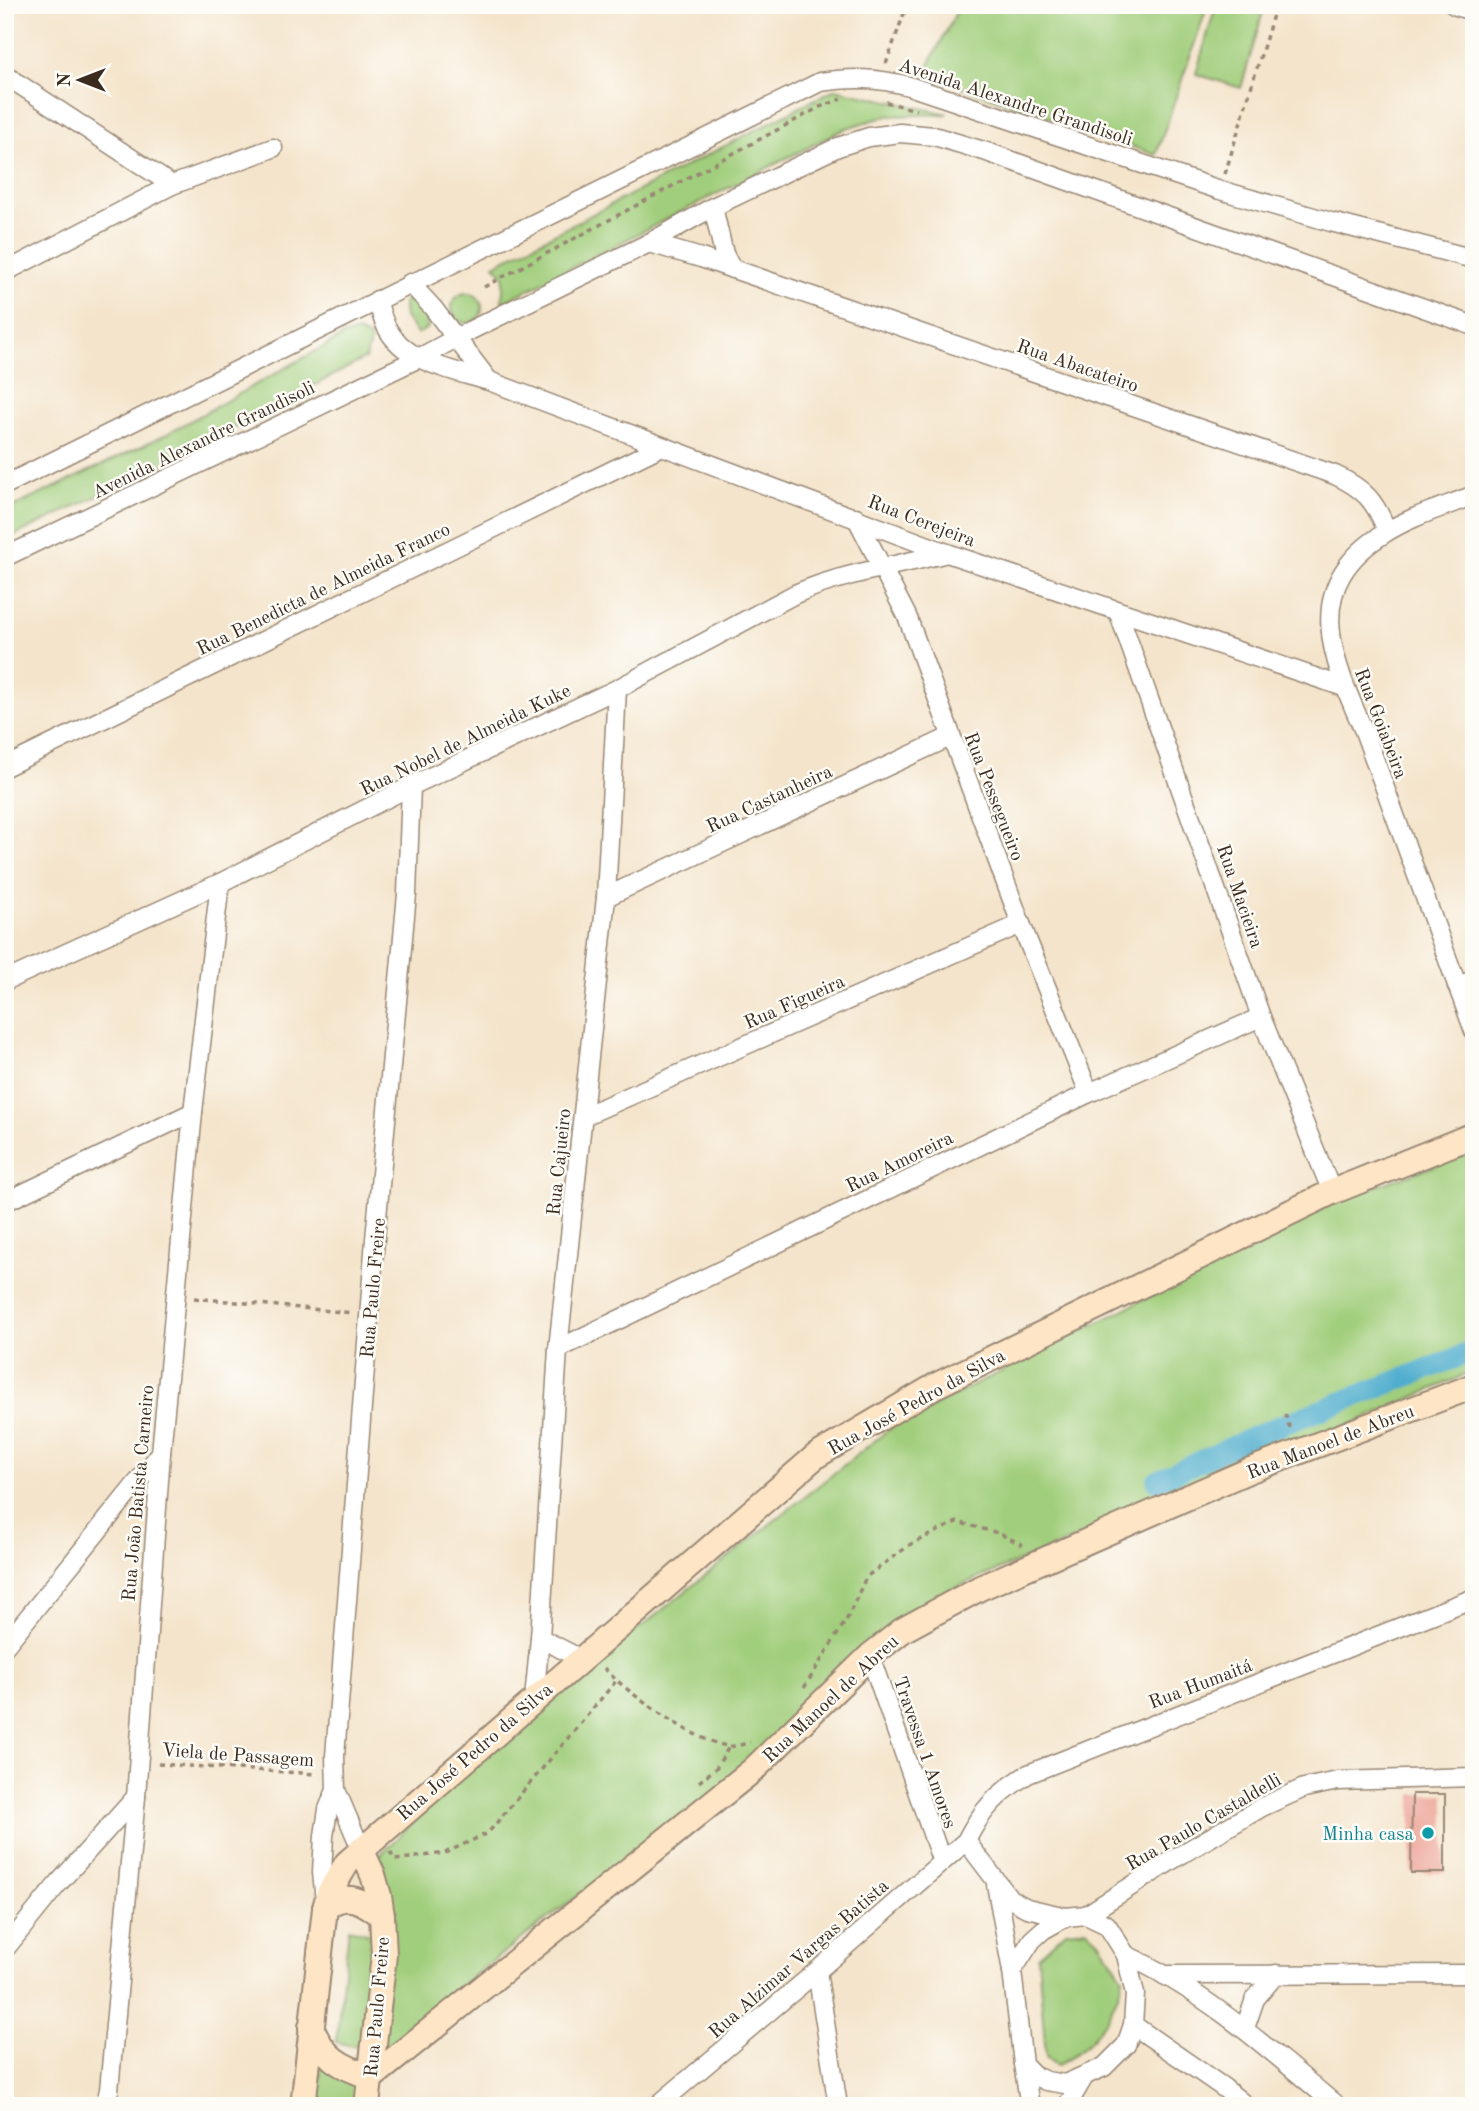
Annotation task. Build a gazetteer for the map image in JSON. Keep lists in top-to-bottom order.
{
  "streets": {
    "main road": ["Rua Paulo Freire", "Rua José Pedro da Silva", "Rua Manoel de Abreu"],
    "street": [
      "Avenida Alexandre Grandisoli",
      "Rua Abacateiro",
      "Rua Cerejeira",
      "Rua Benedicta de Almeida Franco",
      "Rua Goiabeira",
      "Rua Nobel de Almeida Kuke",
      "Rua Pessegueiro",
      "Rua Castanheira",
      "Rua Macieira",
      "Rua Figueira",
      "Rua Amoreira",
      "Rua Cajueiro",
      "Rua João Batista Carneiro",
      "Rua Humaitá",
      "Travessa 1 Amores",
      "Rua Paulo Castaldelli",
      "Rua Alzimar Vargas Batista"
    ],
    "path": ["Viela de Passagem"]
  },
  "crossings": [
    ["Avenida Alexandre Grandisoli", "Rua Abacateiro"],
    ["Avenida Alexandre Grandisoli", "Rua Cerejeira"],
    ["Rua Abacateiro", "Rua Goiabeira"],
    ["Rua Cerejeira", "Rua Benedicta de Almeida Franco"],
    ["Rua Cerejeira", "Rua Goiabeira"],
    ["Rua Cerejeira", "Rua Nobel de Almeida Kuke"],
    ["Rua Cerejeira", "Rua Pessegueiro"],
    ["Rua Cerejeira", "Rua Macieira"],
    ["Rua Nobel de Almeida Kuke", "Rua Pessegueiro"],
    ["Rua Nobel de Almeida Kuke", "Rua Cajueiro"],
    ["Rua Nobel de Almeida Kuke", "Rua Paulo Freire"],
    ["Rua Nobel de Almeida Kuke", "Rua João Batista Carneiro"],
    ["Rua Pessegueiro", "Rua Castanheira"],
    ["Rua Pessegueiro", "Rua Figueira"],
    ["Rua Pessegueiro", "Rua Amoreira"],
    ["Rua Castanheira", "Rua Cajueiro"],
    ["Rua Macieira", "Rua Amoreira"],
    ["Rua Macieira", "Rua José Pedro da Silva"],
    ["Rua Figueira", "Rua Cajueiro"],
    ["Rua Amoreira", "Rua Cajueiro"],
    ["Rua Cajueiro", "Rua José Pedro da Silva"],
    ["Rua Paulo Freire", "Rua José Pedro da Silva"],
    ["Rua Paulo Freire", "Rua Manoel de Abreu"],
    ["Rua Paulo Freire", "Viela de Passagem"],
    ["Rua Manoel de Abreu", "Travessa 1 Amores"],
    ["Rua João Batista Carneiro", "Viela de Passagem"],
    ["Rua Humaitá", "Rua Alzimar Vargas Batista"],
    ["Travessa 1 Amores", "Rua Alzimar Vargas Batista"]
  ],
  "places": ["Minha casa"],
  "north": "left"
}
